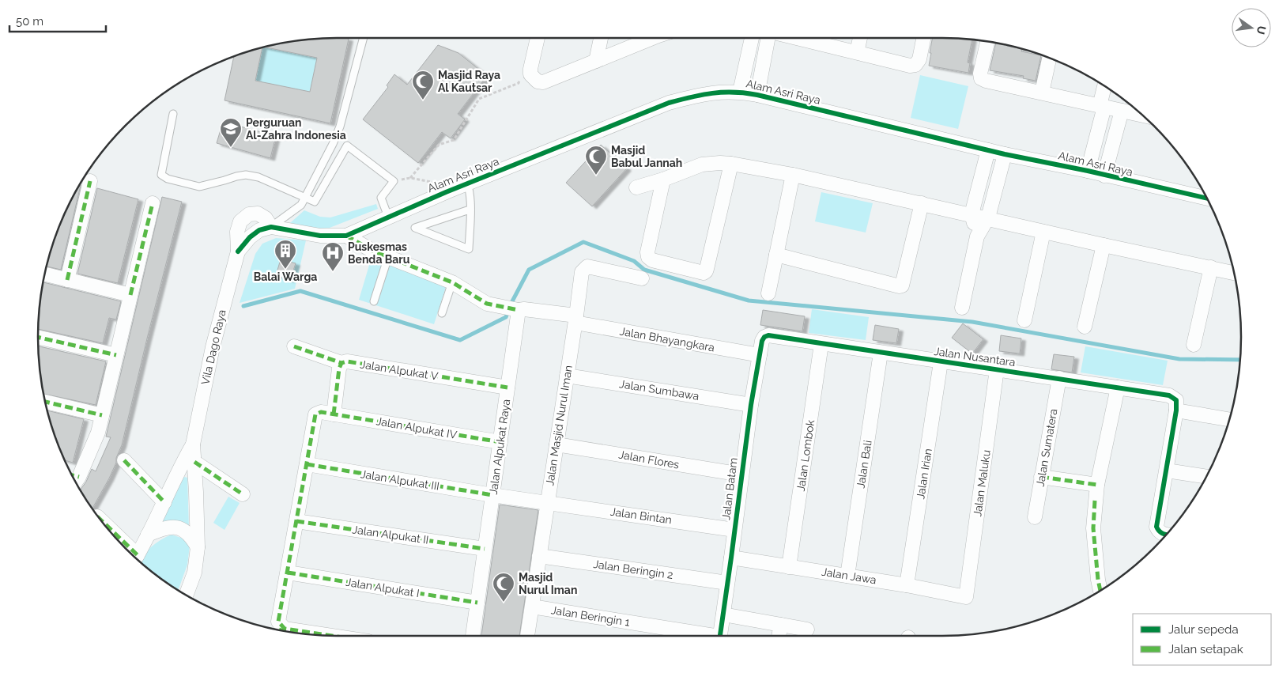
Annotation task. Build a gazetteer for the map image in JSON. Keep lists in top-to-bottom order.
{
  "streets": {
    "street": [
      "Alam Asri Raya",
      "Jalan Bhayangkara",
      "Vila Dago Raya",
      "Jalan Nusantara",
      "Jalan Alpukat V",
      "Jalan Sumbawa",
      "Jalan Masjid Nurul Iman",
      "Jalan Alpukat IV",
      "Jalan Alpukat Raya",
      "Jalan Sumatera",
      "Jalan Lombok",
      "Jalan Flores",
      "Jalan Bali",
      "Jalan Irian",
      "Jalan Alpukat III",
      "Jalan Maluku",
      "Jalan Batam",
      "Jalan Bintan",
      "Jalan Alpukat II",
      "Jalan Beringin 2",
      "Jalan Jawa",
      "Jalan Alpukat I",
      "Jalan Beringin 1"
    ]
  },
  "crossings": [
    ["Alam Asri Raya", "Vila Dago Raya"],
    ["Jalan Bhayangkara", "Jalan Masjid Nurul Iman"],
    ["Jalan Bhayangkara", "Jalan Batam"],
    ["Jalan Nusantara", "Jalan Sumatera"],
    ["Jalan Nusantara", "Jalan Lombok"],
    ["Jalan Nusantara", "Jalan Bali"],
    ["Jalan Nusantara", "Jalan Irian"],
    ["Jalan Nusantara", "Jalan Maluku"],
    ["Jalan Nusantara", "Jalan Batam"],
    ["Jalan Alpukat V", "Jalan Alpukat Raya"],
    ["Jalan Sumbawa", "Jalan Masjid Nurul Iman"],
    ["Jalan Sumbawa", "Jalan Batam"],
    ["Jalan Masjid Nurul Iman", "Jalan Flores"],
    ["Jalan Masjid Nurul Iman", "Jalan Alpukat III"],
    ["Jalan Masjid Nurul Iman", "Jalan Bintan"],
    ["Jalan Masjid Nurul Iman", "Jalan Beringin 2"],
    ["Jalan Masjid Nurul Iman", "Jalan Beringin 1"],
    ["Jalan Alpukat IV", "Jalan Alpukat Raya"],
    ["Jalan Alpukat IV", "Jalan Alpukat III"],
    ["Jalan Alpukat Raya", "Jalan Alpukat III"],
    ["Jalan Alpukat Raya", "Jalan Alpukat II"],
    ["Jalan Alpukat Raya", "Jalan Alpukat I"],
    ["Jalan Lombok", "Jalan Jawa"],
    ["Jalan Flores", "Jalan Batam"],
    ["Jalan Bali", "Jalan Jawa"],
    ["Jalan Irian", "Jalan Jawa"],
    ["Jalan Alpukat III", "Jalan Bintan"],
    ["Jalan Maluku", "Jalan Jawa"],
    ["Jalan Batam", "Jalan Bintan"],
    ["Jalan Batam", "Jalan Beringin 2"],
    ["Jalan Batam", "Jalan Jawa"]
  ],
  "places": {
    "mosque": ["Masjid Raya Al Kautsar", "Masjid Babul Jannah", "Masjid Nurul Iman"],
    "school or university": ["Perguruan Al-Zahra Indonesia"],
    "building": ["Balai Warga"],
    "hospital": ["Puskesmas Benda Baru"]
  },
  "legend": ["Jalur sepeda", "Jalan setapak"],
  "scale_bar": "50 m",
  "north": "right"
}
